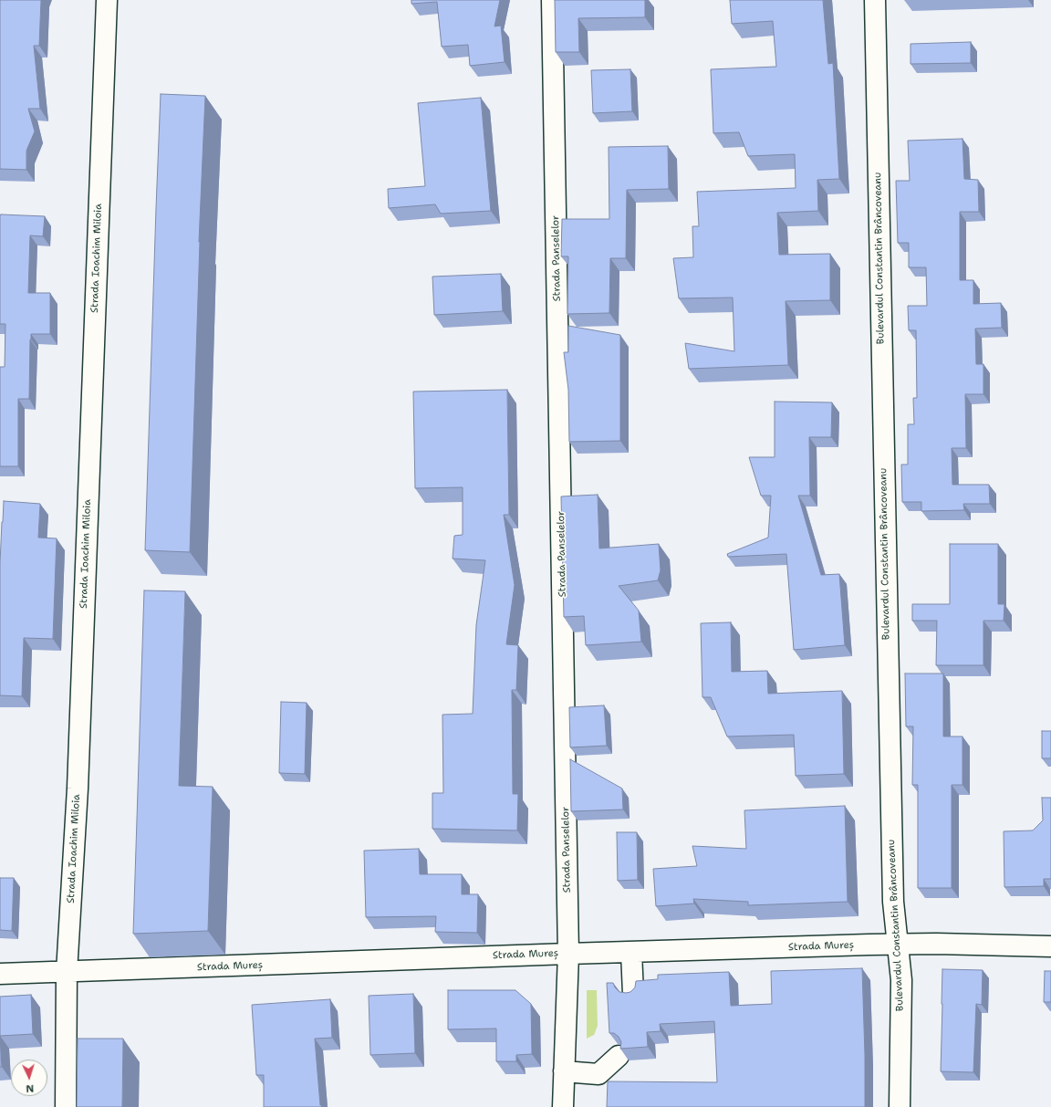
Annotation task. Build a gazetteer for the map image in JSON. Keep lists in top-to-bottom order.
{
  "streets": {
    "street": [
      "Strada Ioachim Miloia",
      "Strada Panselelor",
      "Bulevardul Constantin Brâncoveanu",
      "Strada Mureș"
    ]
  },
  "crossings": [
    ["Strada Ioachim Miloia", "Strada Mureș"],
    ["Strada Panselelor", "Strada Mureș"],
    ["Bulevardul Constantin Brâncoveanu", "Strada Mureș"]
  ],
  "north": "bottom"
}
